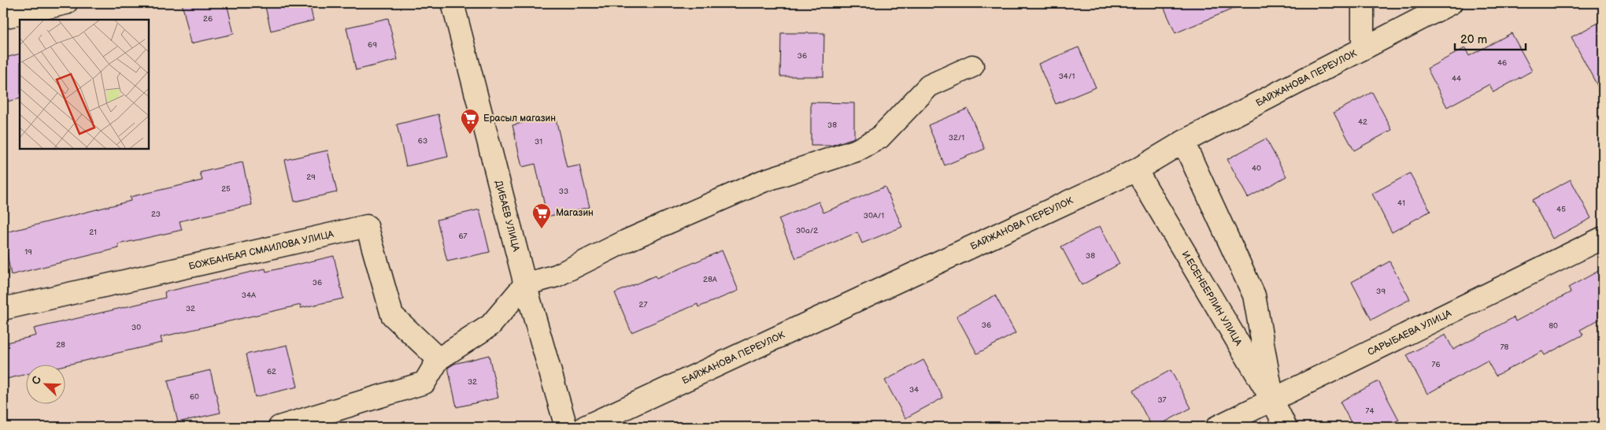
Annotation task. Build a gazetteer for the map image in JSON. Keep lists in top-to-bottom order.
{
  "streets": {
    "street": [
      "БАЙЖАНОВА ПЕРЕУЛОК",
      "ДИБАЕВ УЛИЦА",
      "БОЖБАНБАЯ СМАИЛОВА УЛИЦА",
      "И.ЕСЕНБЕРЛИН УЛИЦА",
      "САРЫБАЕВА УЛИЦА"
    ]
  },
  "crossings": [
    ["БАЙЖАНОВА ПЕРЕУЛОК", "И.ЕСЕНБЕРЛИН УЛИЦА"],
    ["И.ЕСЕНБЕРЛИН УЛИЦА", "САРЫБАЕВА УЛИЦА"]
  ],
  "places": {
    "supermarket": ["Ерасыл магазин", "Магазин"]
  },
  "house_numbers": [
    "26",
    "69",
    "36",
    "46",
    "34/1",
    "44",
    "42",
    "38",
    "32/1",
    "63",
    "31",
    "40",
    "29",
    "25",
    "33",
    "41",
    "45",
    "23",
    "30А/1",
    "30a/2",
    "21",
    "67",
    "19",
    "38",
    "28А",
    "36",
    "39",
    "34А",
    "27",
    "32",
    "36",
    "80",
    "30",
    "28",
    "78",
    "76",
    "62",
    "32",
    "34",
    "60",
    "37",
    "74"
  ],
  "scale_bar": "20 m",
  "north": "top left"
}
